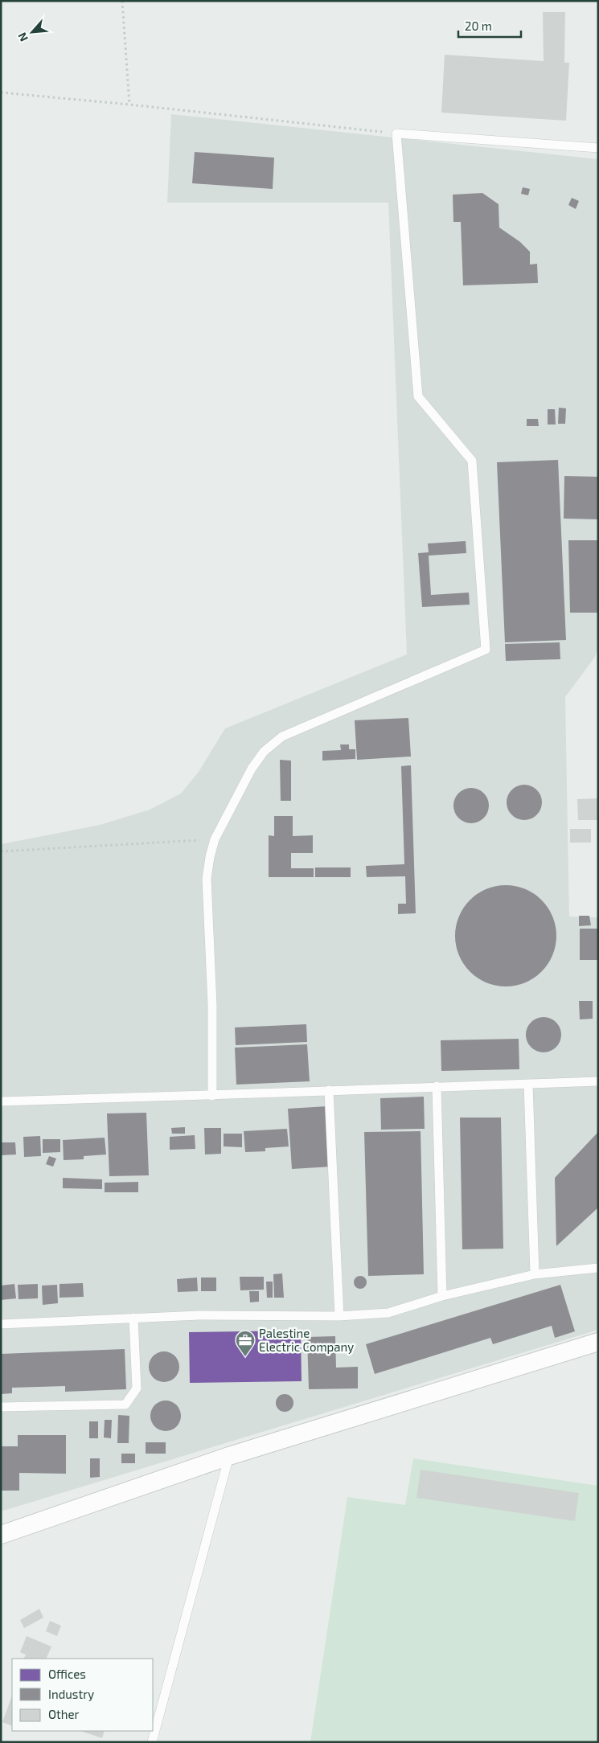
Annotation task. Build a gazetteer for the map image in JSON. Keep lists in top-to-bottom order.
{
  "places": {
    "office": ["Palestine Electric Company"]
  },
  "legend": ["Offices", "Industry", "Other"],
  "scale_bar": "20 m",
  "north": "bottom left"
}
